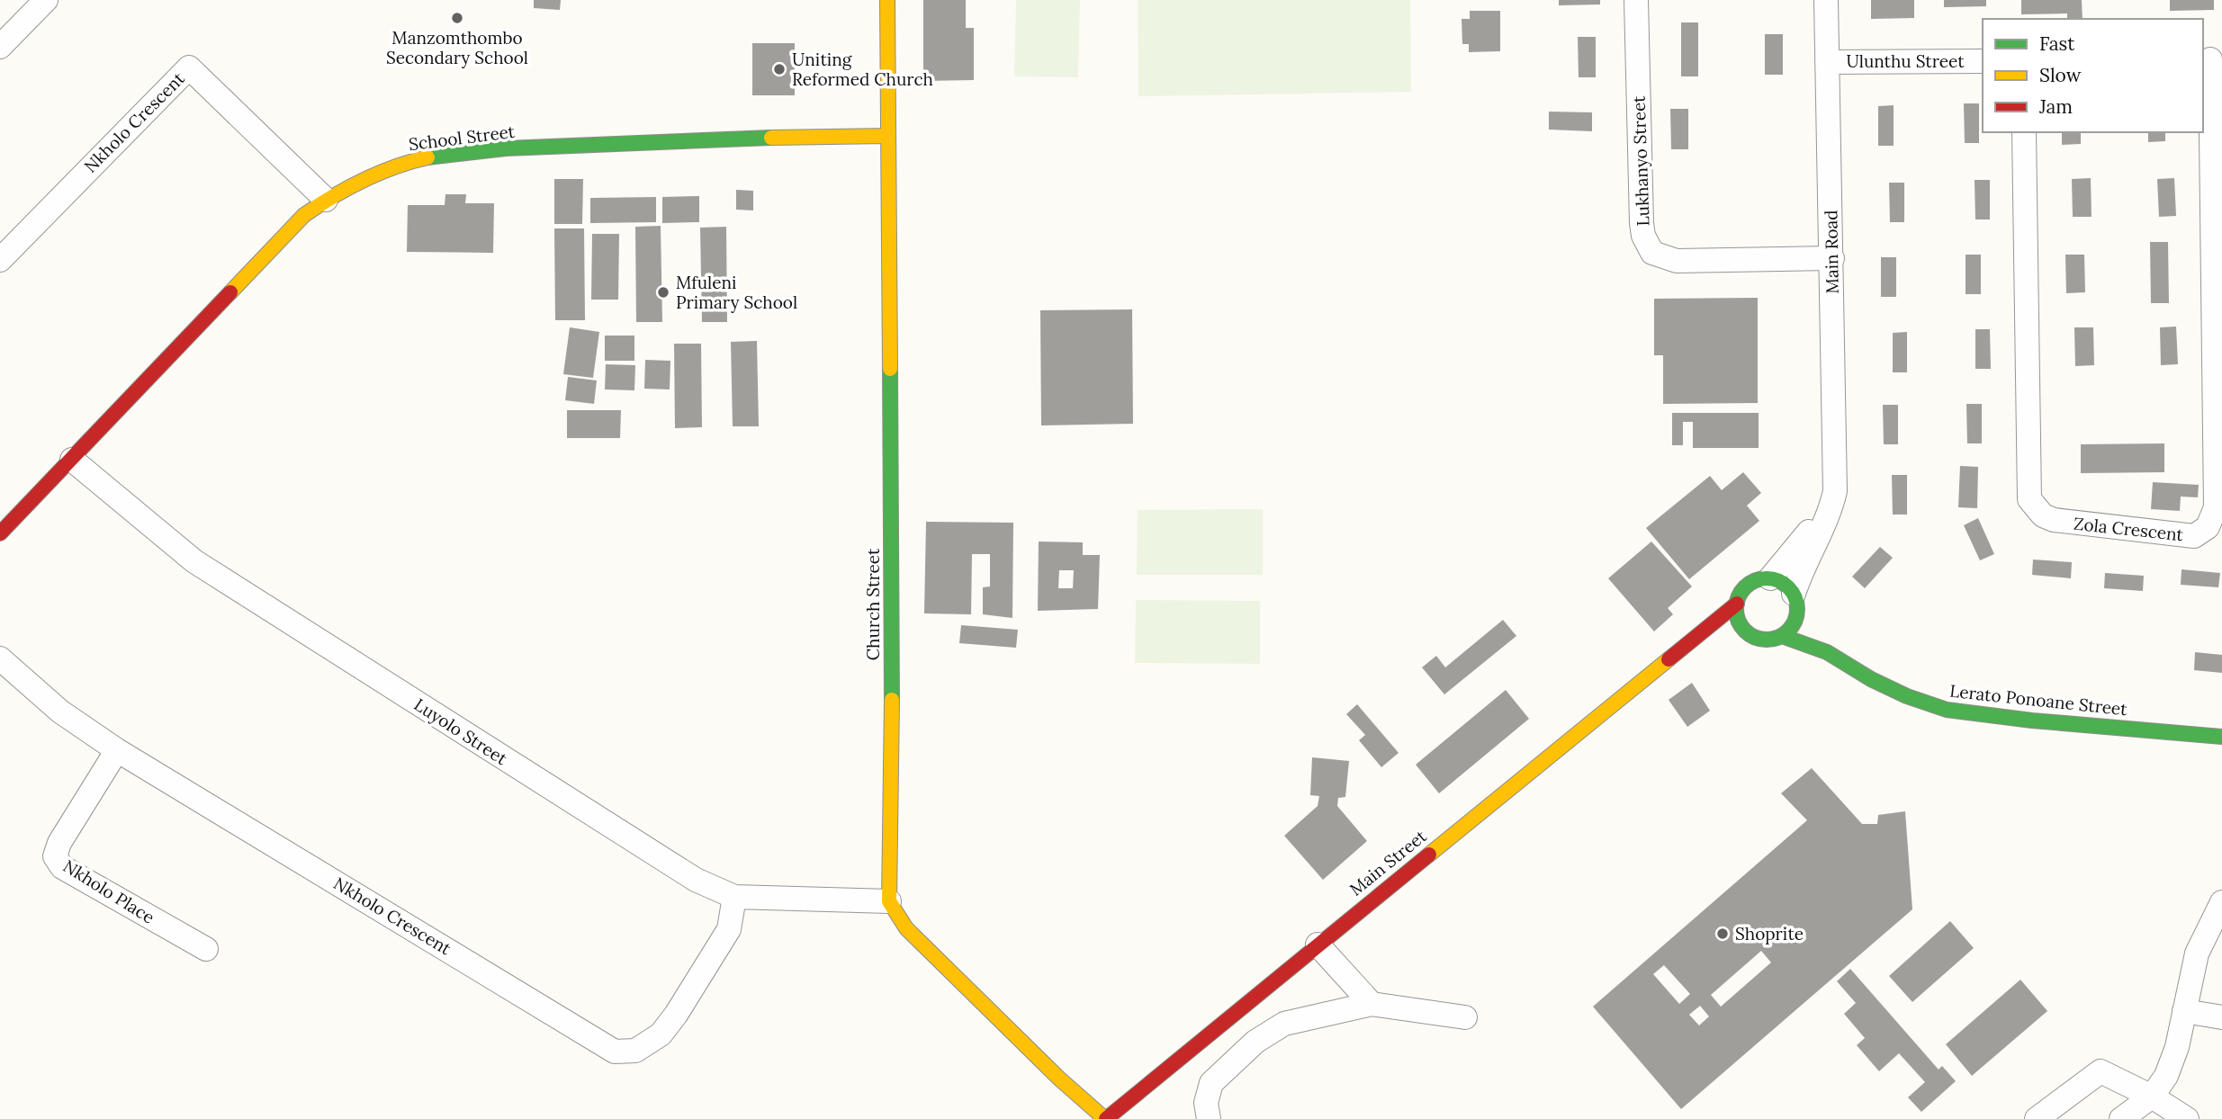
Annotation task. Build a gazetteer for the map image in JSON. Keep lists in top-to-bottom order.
{
  "streets": {
    "street": [
      "Ulunthu Street",
      "Nkholo Crescent",
      "School Street",
      "Lukhanyo Street",
      "Main Road",
      "Zola Crescent",
      "Church Street",
      "Lerato Ponoane Street",
      "Luyolo Street",
      "Main Street",
      "Nkholo Place"
    ]
  },
  "crossings": [
    ["Ulunthu Street", "Main Road"],
    ["Nkholo Crescent", "School Street"],
    ["Nkholo Crescent", "Luyolo Street"],
    ["Nkholo Crescent", "Nkholo Place"],
    ["School Street", "Church Street"],
    ["School Street", "Luyolo Street"],
    ["Lukhanyo Street", "Main Road"],
    ["Main Road", "Lerato Ponoane Street"],
    ["Main Road", "Main Street"],
    ["Church Street", "Luyolo Street"],
    ["Lerato Ponoane Street", "Main Street"]
  ],
  "places": [
    "Manzomthombo Secondary School",
    "Uniting Reformed Church",
    "Mfuleni Primary School",
    "Shoprite"
  ],
  "legend": ["Fast", "Slow", "Jam"]
}
